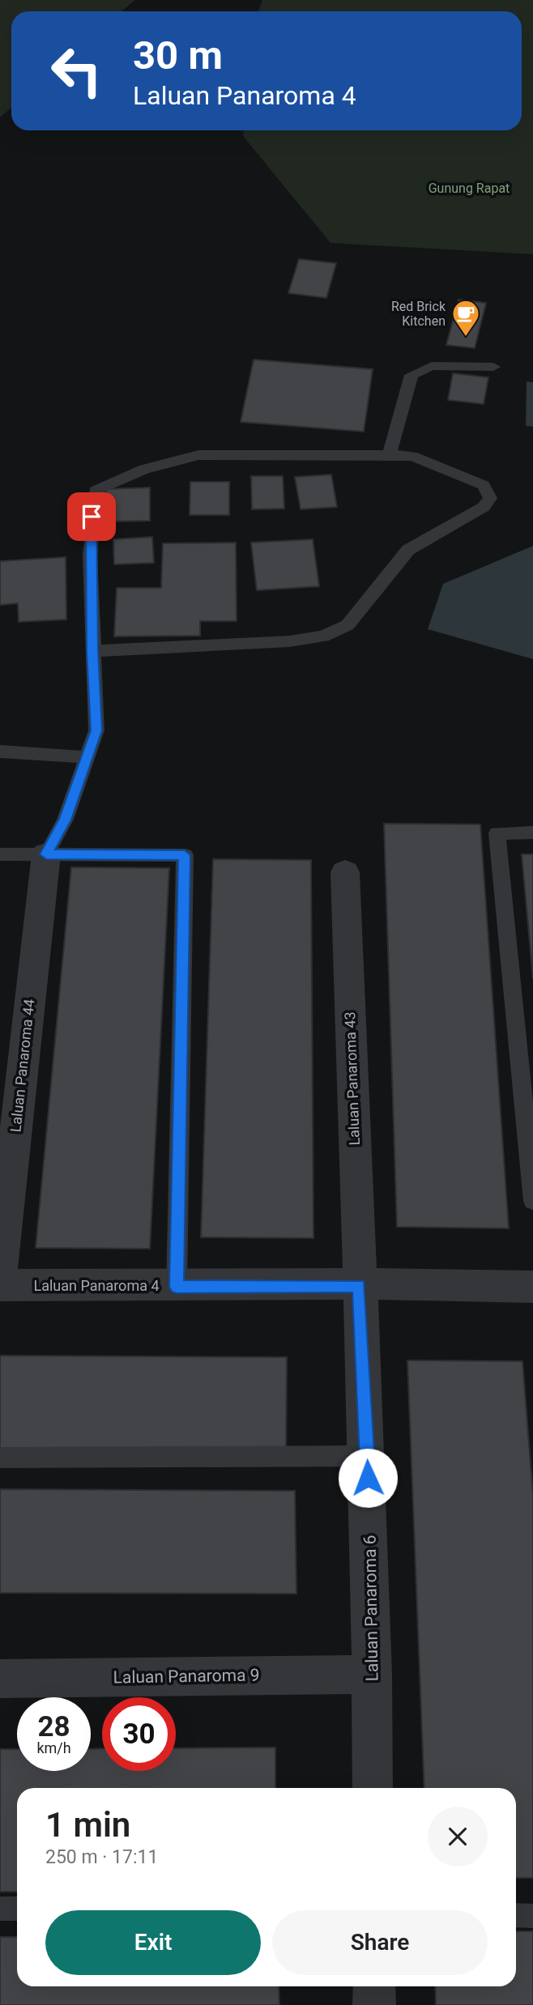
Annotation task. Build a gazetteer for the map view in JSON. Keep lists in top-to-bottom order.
{
  "streets": {
    "street": [
      "Laluan Panaroma 44",
      "Laluan Panaroma 43",
      "Laluan Panaroma 4",
      "Laluan Panaroma 6",
      "Laluan Panaroma 9"
    ]
  },
  "crossings": [
    ["Laluan Panaroma 43", "Laluan Panaroma 4"],
    ["Laluan Panaroma 43", "Laluan Panaroma 6"],
    ["Laluan Panaroma 4", "Laluan Panaroma 6"],
    ["Laluan Panaroma 6", "Laluan Panaroma 9"]
  ],
  "parks": ["Gunung Rapat"],
  "places": {
    "cafe": ["Red Brick Kitchen"]
  },
  "page": {
    "turn": ["30 m", "Laluan Panaroma 4"],
    "speed": "28 km/h",
    "limit": "30",
    "heading": ["1 min", "250 m · 17:11"],
    "buttons": ["Exit", "Share"]
  }
}
